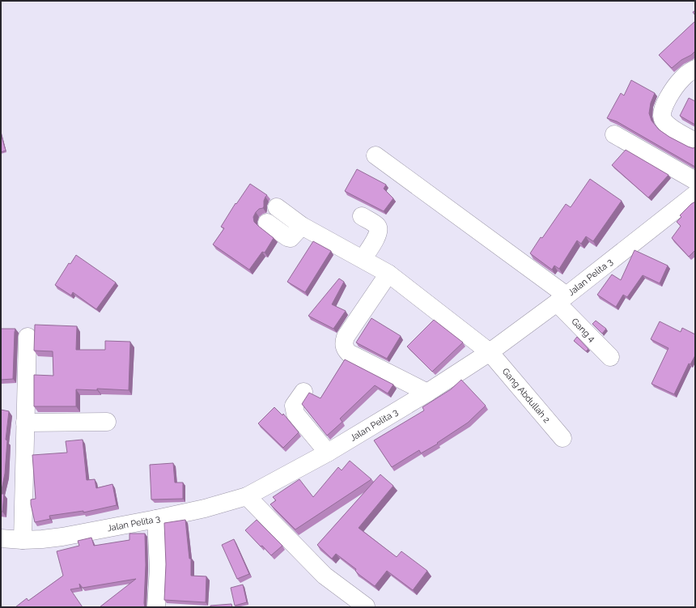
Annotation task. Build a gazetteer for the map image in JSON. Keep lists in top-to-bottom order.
{
  "streets": {
    "street": ["Jalan Pelita 3", "Gang 4", "Gang Abdullah 2"]
  },
  "crossings": [
    ["Jalan Pelita 3", "Gang 4"],
    ["Jalan Pelita 3", "Gang Abdullah 2"]
  ]
}
